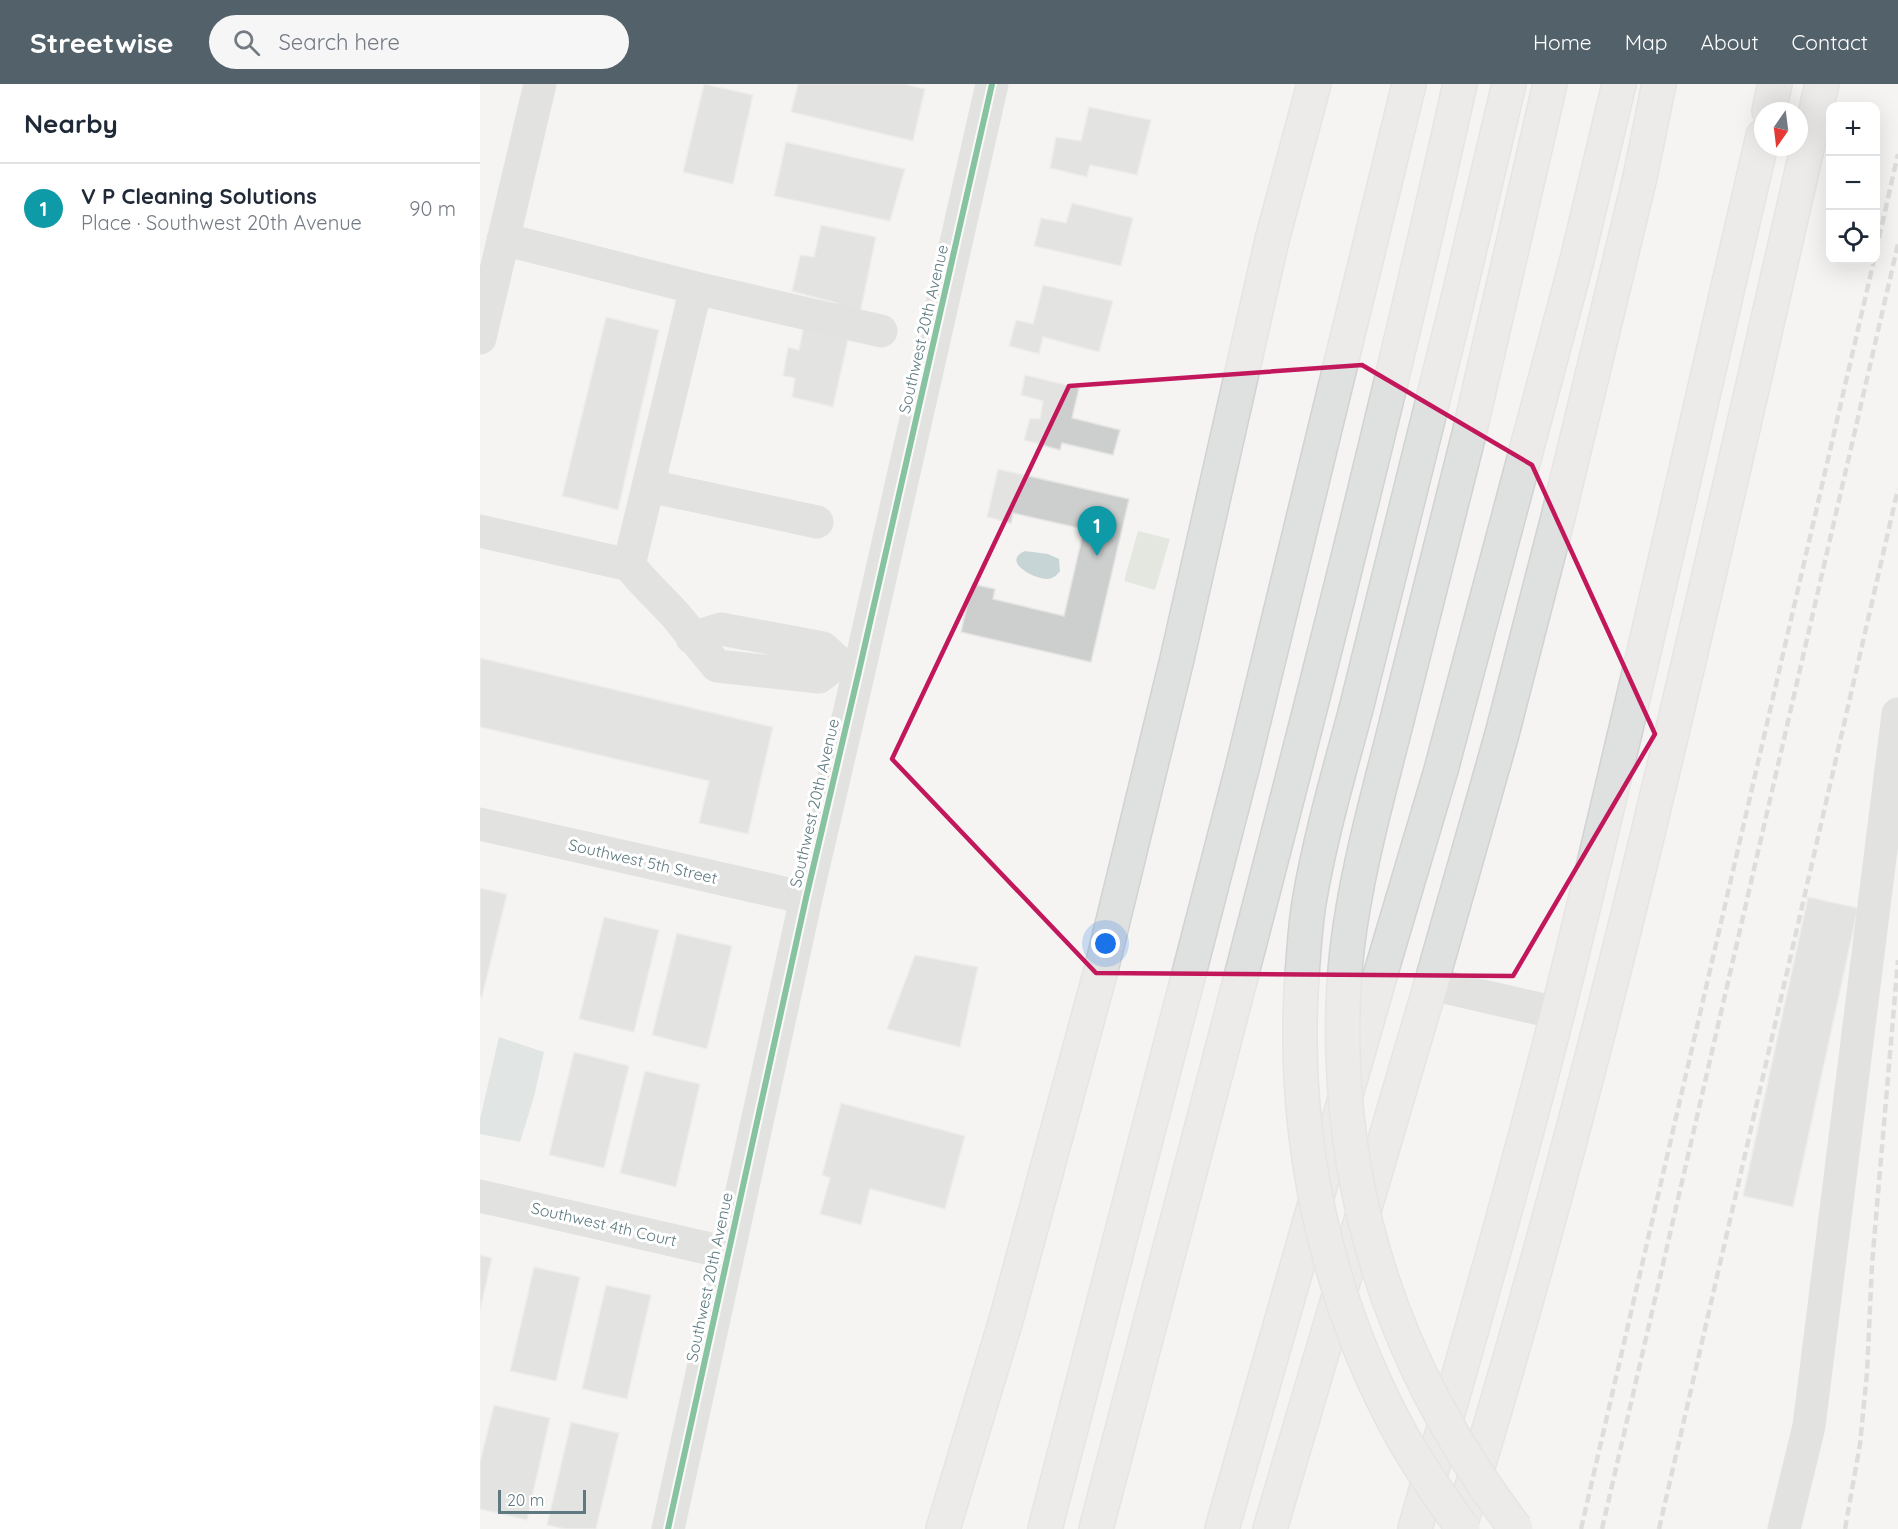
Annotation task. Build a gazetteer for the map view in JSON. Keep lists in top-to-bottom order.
{
  "streets": {
    "street": ["Southwest 20th Avenue", "Southwest 5th Street", "Southwest 4th Court"]
  },
  "crossings": [
    ["Southwest 20th Avenue", "Southwest 5th Street"],
    ["Southwest 20th Avenue", "Southwest 4th Court"]
  ],
  "scale_bar": "20 m",
  "north": "bottom",
  "page": {
    "header": "Streetwise",
    "search": "Search here",
    "nav": [
      "Home",
      "Map",
      "About",
      "Contact"
    ],
    "heading": "Nearby",
    "map_buttons": ["+", "−"],
    "list": [
      {
        "mark": "1",
        "name": "V P Cleaning Solutions",
        "note": "Place · Southwest 20th Avenue",
        "value": "90 m"
      }
    ],
    "pins": "1",
    "scale": "20 m"
  }
}
